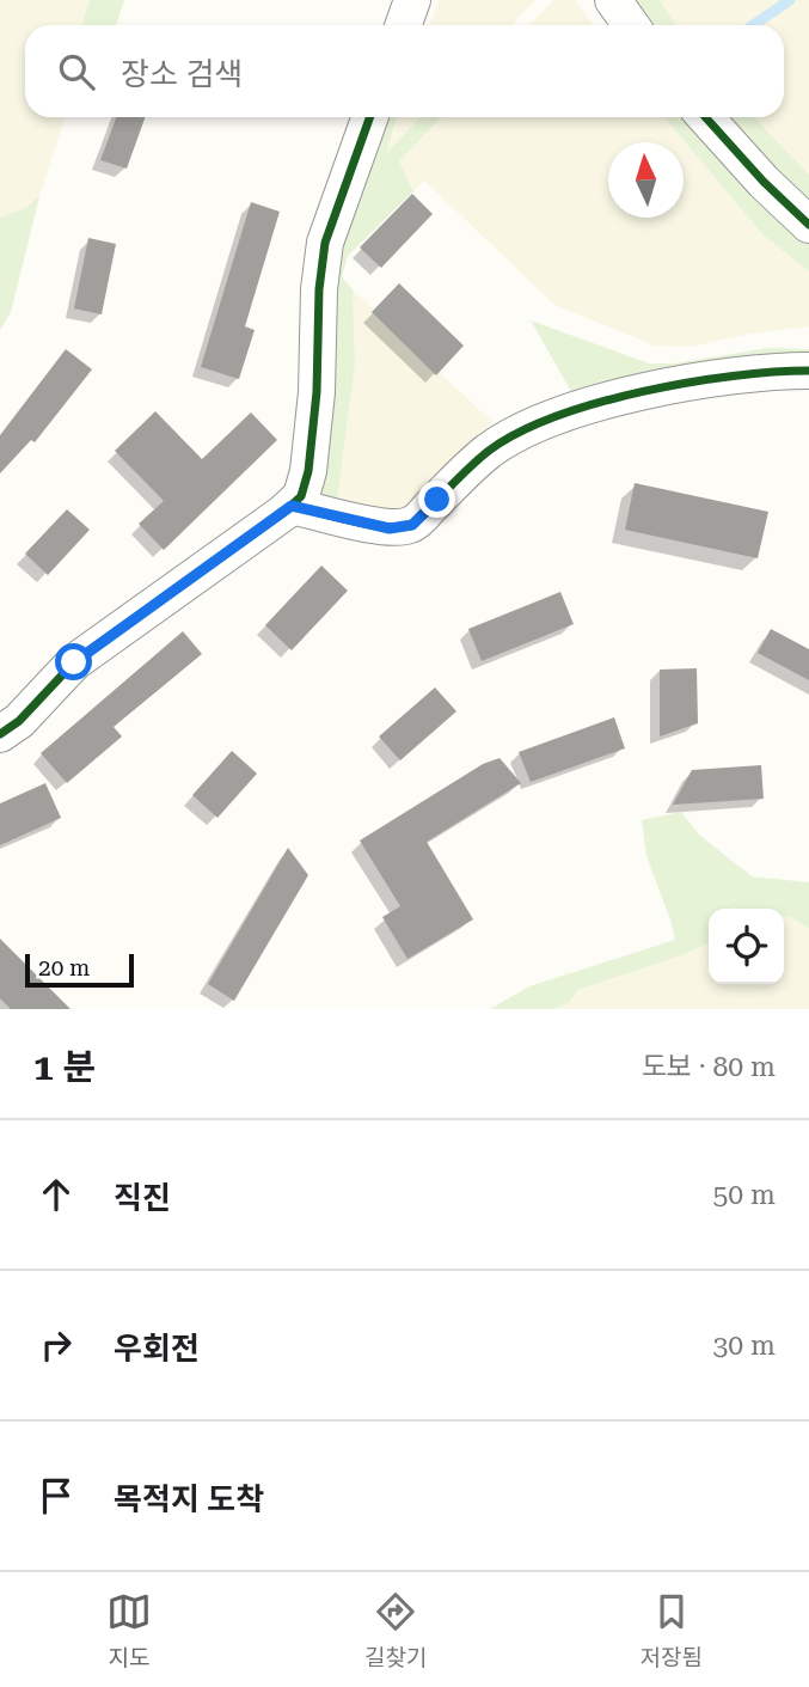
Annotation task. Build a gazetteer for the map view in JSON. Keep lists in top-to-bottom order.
{
  "scale_bar": "20 m",
  "north": "top",
  "page": {
    "search": "장소 검색",
    "scale": "20 m",
    "heading": ["1 분", "도보 · 80 m"],
    "list": [
      ["직진", "50 m"],
      ["우회전", "30 m"],
      "목적지 도착"
    ],
    "nav": ["지도", "길찾기", "저장됨"]
  }
}
